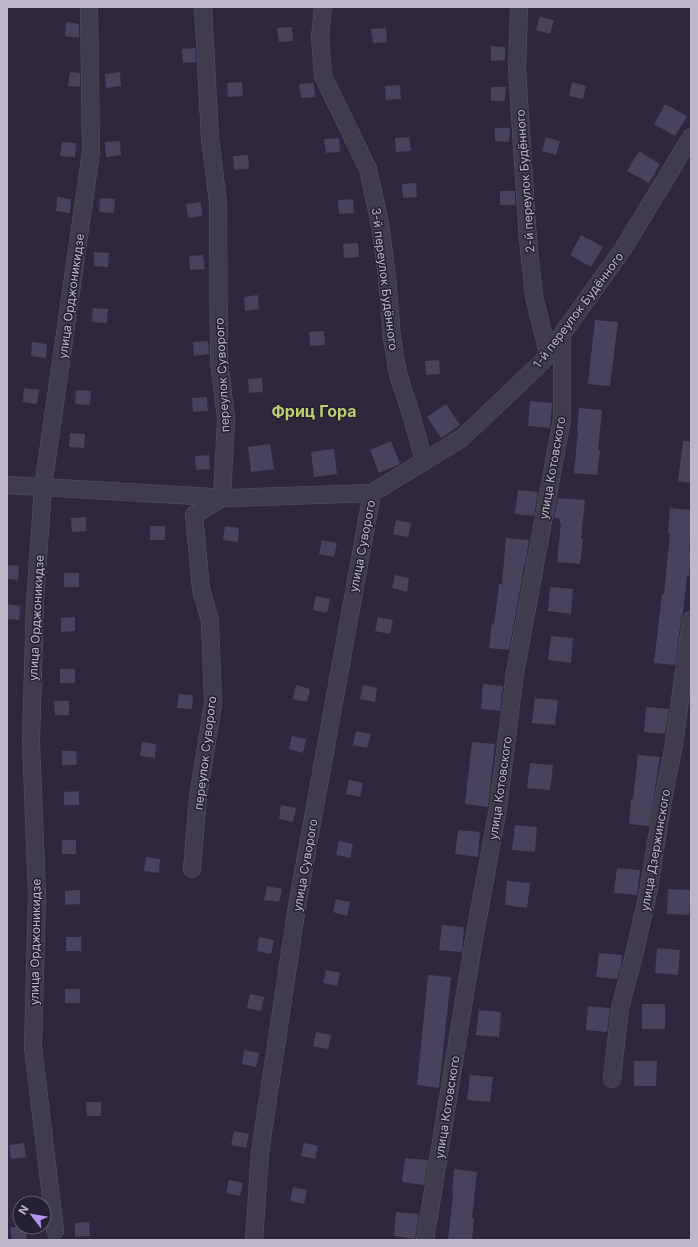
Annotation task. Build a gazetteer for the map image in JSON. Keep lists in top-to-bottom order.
{
  "streets": {
    "street": [
      "2-й переулок Будённого",
      "3-й переулок Будённого",
      "улица Орджоникидзе",
      "1-й переулок Будённого",
      "переулок Суворого",
      "улица Котовского",
      "улица Суворого",
      "улица Дзержинского"
    ]
  },
  "crossings": [
    ["2-й переулок Будённого", "1-й переулок Будённого"],
    ["3-й переулок Будённого", "1-й переулок Будённого"],
    ["1-й переулок Будённого", "улица Котовского"],
    ["1-й переулок Будённого", "улица Суворого"]
  ],
  "districts": ["Фриц Гора"],
  "north": "top left"
}
